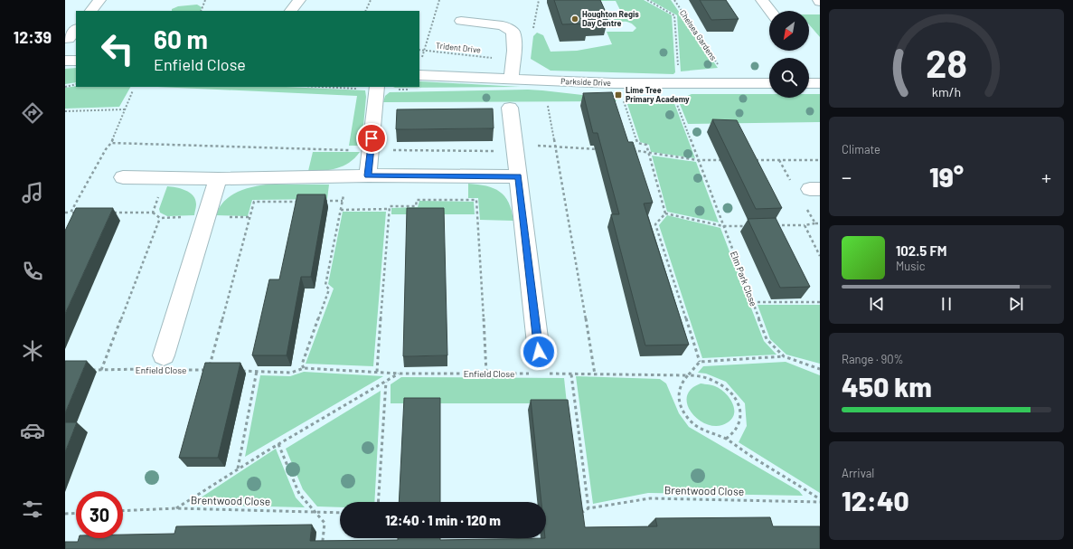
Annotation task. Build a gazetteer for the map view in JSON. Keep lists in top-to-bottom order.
{
  "streets": {
    "street": ["Parkside Drive", "Enfield Close"],
    "path": [
      "Chelsea Gardens",
      "Trident Drive",
      "Elm Park Close",
      "Brentwood Close"
    ]
  },
  "places": {
    "other": ["Houghton Regis Day Centre"],
    "transit": ["Lime Tree Primary Academy"]
  },
  "north": "bottom left",
  "page": {
    "tabs": "12:39",
    "turn": ["60 m", "Enfield Close"],
    "tile": [
      "Climate",
      ["Range · 90%", "450 km"],
      ["Arrival", "12:40"]
    ],
    "heat": ["−", "19°", "+"],
    "song": ["102.5 FM", "Music"],
    "limit": "30",
    "trip": "12:40 · 1 min · 120 m",
    "gauge": ["28", "km/h"]
  }
}
